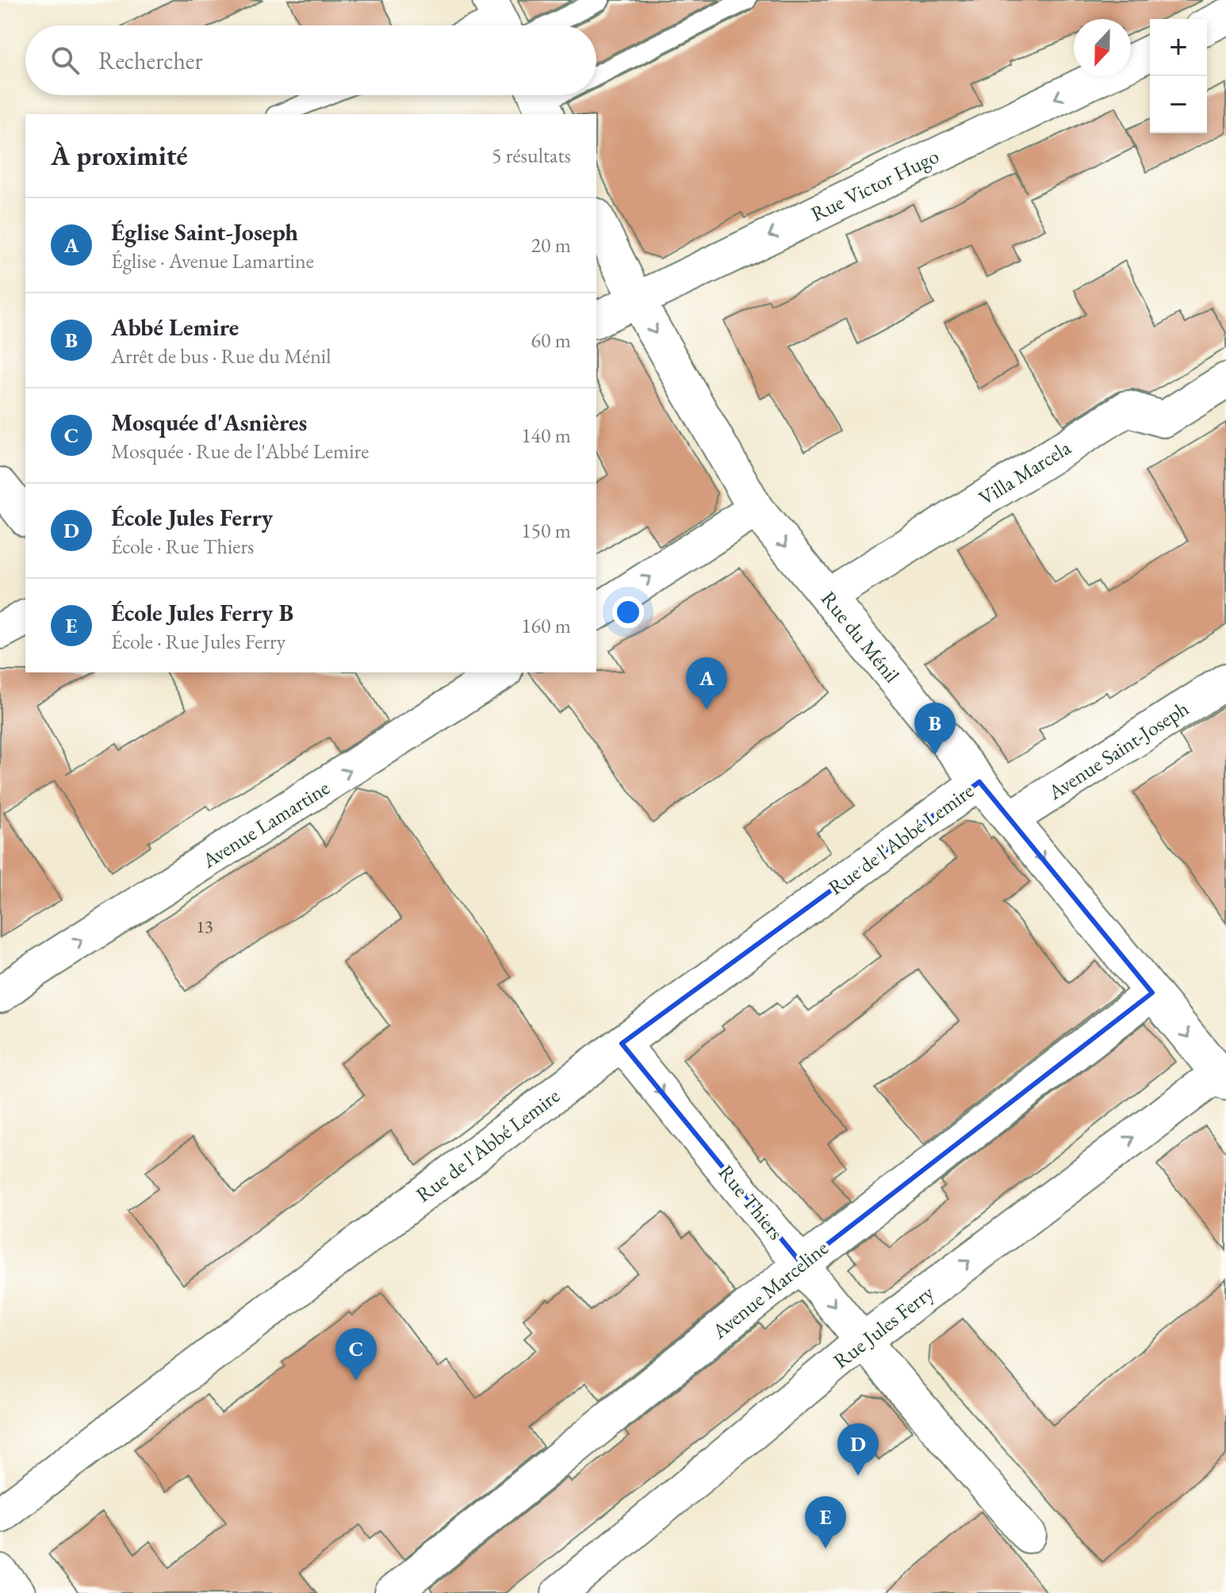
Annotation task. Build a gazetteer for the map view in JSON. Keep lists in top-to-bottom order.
{
  "streets": {
    "street": [
      "Rue Victor Hugo",
      "Villa Marcela",
      "Rue du Ménil",
      "Avenue Saint-Joseph",
      "Avenue Lamartine",
      "Rue de l'Abbé Lemire",
      "Rue Thiers",
      "Avenue Marceline",
      "Rue Jules Ferry"
    ]
  },
  "crossings": [
    ["Rue Victor Hugo", "Rue du Ménil"],
    ["Villa Marcela", "Rue du Ménil"],
    ["Rue du Ménil", "Avenue Saint-Joseph"],
    ["Rue du Ménil", "Rue de l'Abbé Lemire"],
    ["Rue du Ménil", "Avenue Marceline"],
    ["Rue du Ménil", "Rue Jules Ferry"],
    ["Rue de l'Abbé Lemire", "Rue Thiers"],
    ["Rue Thiers", "Avenue Marceline"],
    ["Rue Thiers", "Rue Jules Ferry"]
  ],
  "one_way": [
    "Rue Victor Hugo",
    "Rue du Ménil",
    "Avenue Lamartine",
    "Rue Thiers",
    "Rue Jules Ferry"
  ],
  "house_numbers": ["13"],
  "north": "bottom",
  "page": {
    "map_buttons": ["+", "−"],
    "search": "Rechercher",
    "heading": ["À proximité", "5 résultats"],
    "list": [
      {
        "mark": "A",
        "name": "Église Saint-Joseph",
        "note": "Église · Avenue Lamartine",
        "value": "20 m"
      },
      {
        "mark": "B",
        "name": "Abbé Lemire",
        "note": "Arrêt de bus · Rue du Ménil",
        "value": "60 m"
      },
      {
        "mark": "C",
        "name": "Mosquée d'Asnières",
        "note": "Mosquée · Rue de l'Abbé Lemire",
        "value": "140 m"
      },
      {
        "mark": "D",
        "name": "École Jules Ferry",
        "note": "École · Rue Thiers",
        "value": "150 m"
      },
      {
        "mark": "E",
        "name": "École Jules Ferry B",
        "note": "École · Rue Jules Ferry",
        "value": "160 m"
      }
    ],
    "pins": [
      "A",
      "B",
      "C",
      "D",
      "E"
    ]
  }
}
